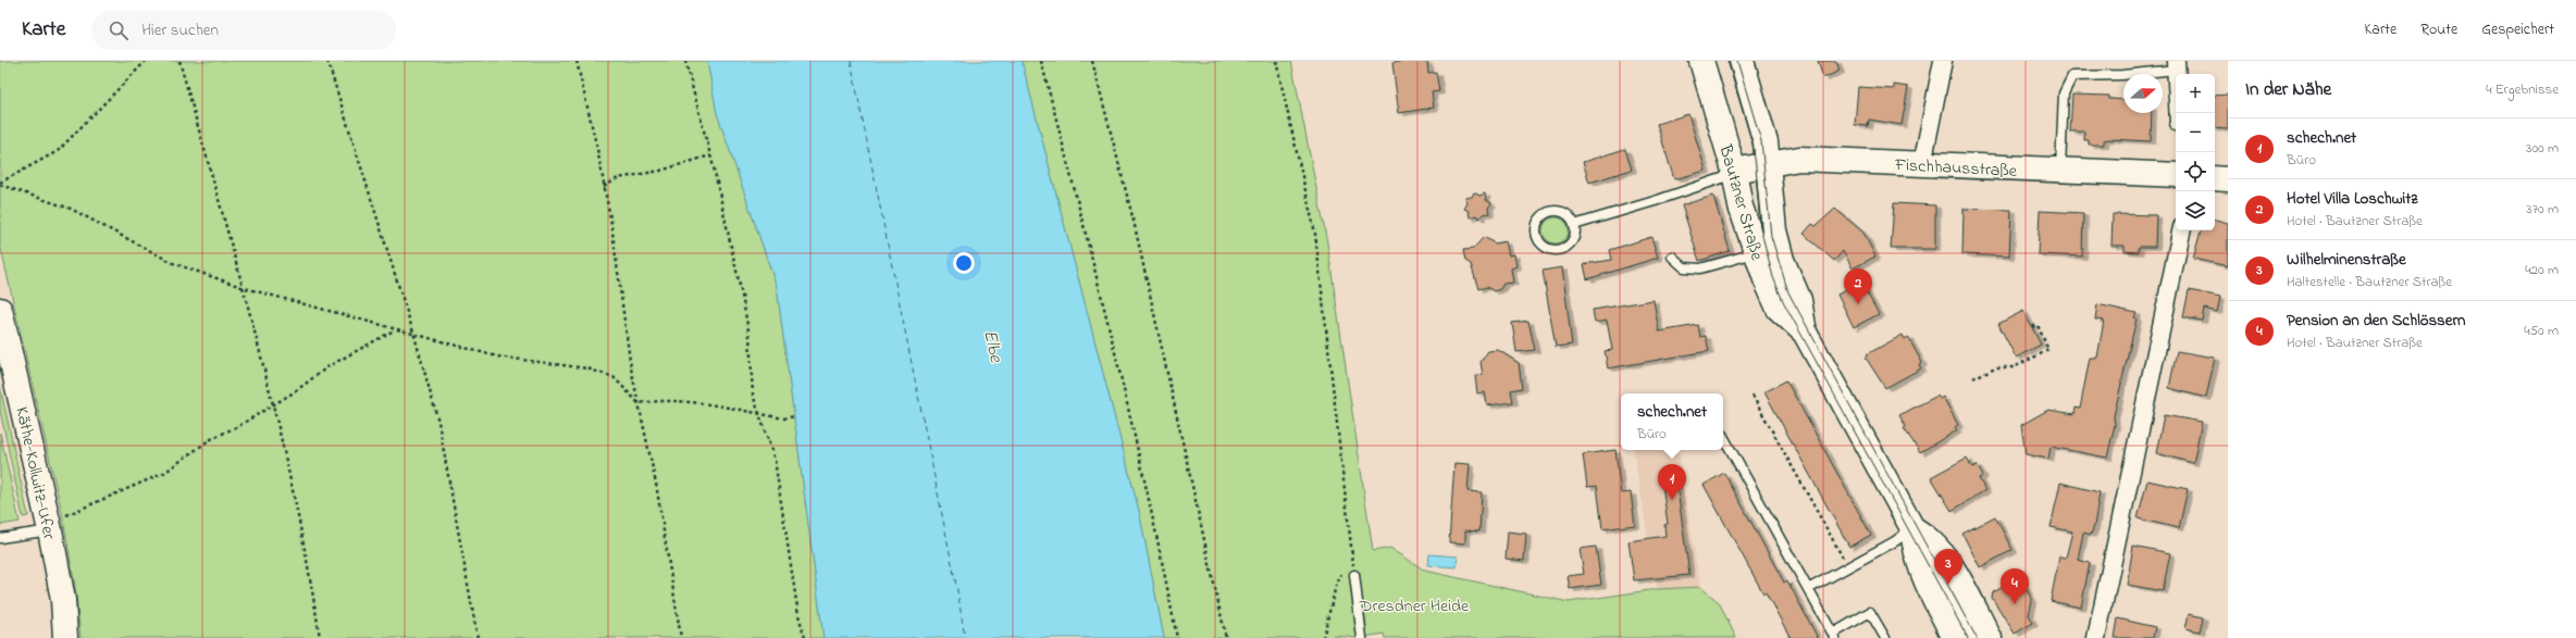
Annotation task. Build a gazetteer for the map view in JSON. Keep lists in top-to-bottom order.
{
  "streets": {
    "main road": ["Fischhausstraße", "Bautzner Straße", "Käthe-Kollwitz-Ufer"]
  },
  "crossings": [
    ["Fischhausstraße", "Bautzner Straße"]
  ],
  "water": ["Elbe"],
  "parks": ["Dresdner Heide"],
  "north": "right",
  "page": {
    "header": "Karte",
    "search": "Hier suchen",
    "nav": ["Karte", "Route", "Gespeichert"],
    "heading": ["In der Nähe", "4 Ergebnisse"],
    "map_buttons": ["+", "−"],
    "list": [
      {
        "mark": "1",
        "name": "schech.net",
        "note": "Büro",
        "value": "300 m"
      },
      {
        "mark": "2",
        "name": "Hotel Villa Loschwitz",
        "note": "Hotel · Bautzner Straße",
        "value": "370 m"
      },
      {
        "mark": "3",
        "name": "Wilhelminenstraße",
        "note": "Haltestelle · Bautzner Straße",
        "value": "420 m"
      },
      {
        "mark": "4",
        "name": "Pension an den Schlössern",
        "note": "Hotel · Bautzner Straße",
        "value": "450 m"
      }
    ],
    "pins": [
      "2",
      "1",
      "3",
      "4"
    ],
    "popup": ["schech.net", "Büro"]
  }
}
